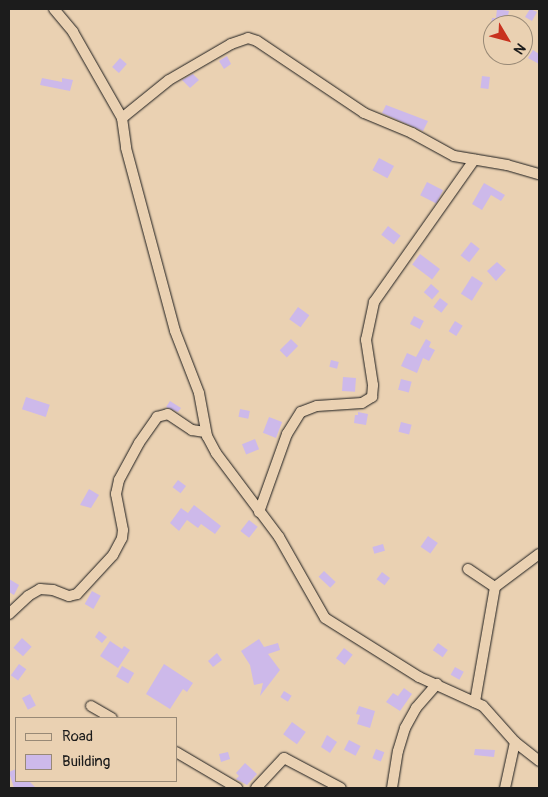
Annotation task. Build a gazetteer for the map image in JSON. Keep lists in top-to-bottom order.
{
  "legend": ["Road", "Building"],
  "north": "bottom right"
}
